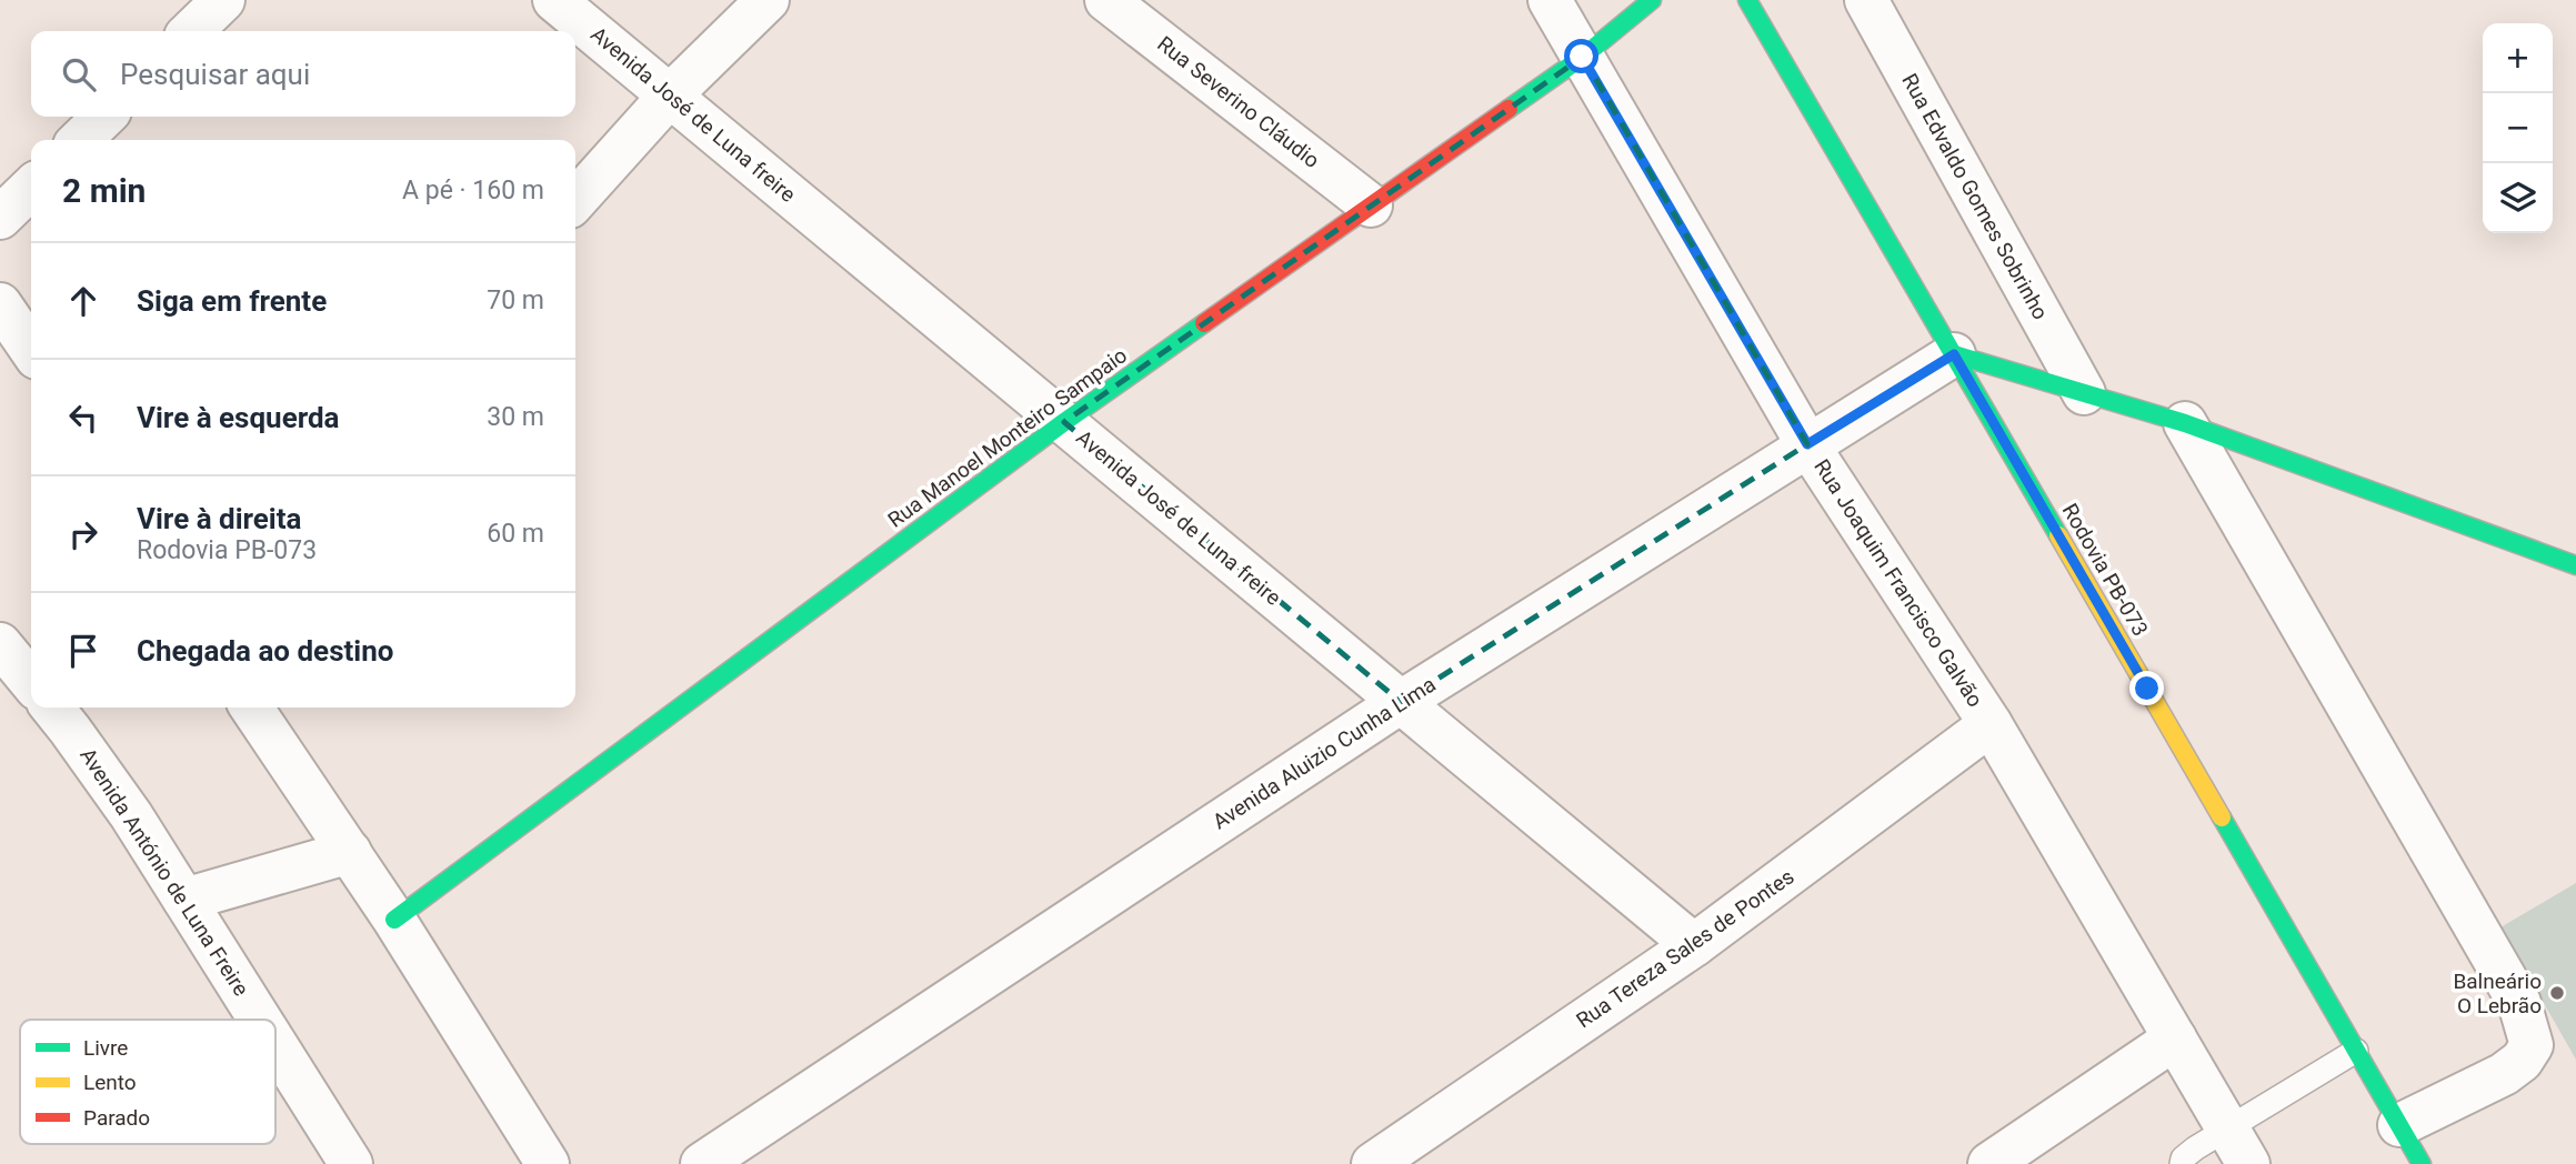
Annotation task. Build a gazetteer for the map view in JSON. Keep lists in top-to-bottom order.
{
  "streets": {
    "street": [
      "Rua Severino Cláudio",
      "Avenida José de Luna freire",
      "Rua Edvaldo Gomes Sobrinho",
      "Rua Manoel Monteiro Sampaio",
      "Rodovia PB-073",
      "Rua Joaquim Francisco Galvão",
      "Avenida Aluizio Cunha Lima",
      "Avenida António de Luna Freire",
      "Rua Tereza Sales de Pontes"
    ]
  },
  "crossings": [
    ["Rua Severino Cláudio", "Rua Manoel Monteiro Sampaio"],
    ["Avenida José de Luna freire", "Rua Manoel Monteiro Sampaio"],
    ["Avenida José de Luna freire", "Avenida Aluizio Cunha Lima"],
    ["Avenida José de Luna freire", "Rua Tereza Sales de Pontes"],
    ["Rua Manoel Monteiro Sampaio", "Rua Joaquim Francisco Galvão"],
    ["Rodovia PB-073", "Avenida Aluizio Cunha Lima"],
    ["Rua Joaquim Francisco Galvão", "Avenida Aluizio Cunha Lima"],
    ["Rua Joaquim Francisco Galvão", "Rua Tereza Sales de Pontes"]
  ],
  "places": ["Balneário O Lebrão"],
  "legend": ["Livre", "Lento", "Parado"],
  "page": {
    "map_buttons": ["+", "−"],
    "search": "Pesquisar aqui",
    "heading": ["2 min", "A pé · 160 m"],
    "list": [
      ["Siga em frente", "70 m"],
      ["Vire à esquerda", "30 m"],
      ["Vire à direita", "Rodovia PB-073", "60 m"],
      "Chegada ao destino"
    ]
  }
}
